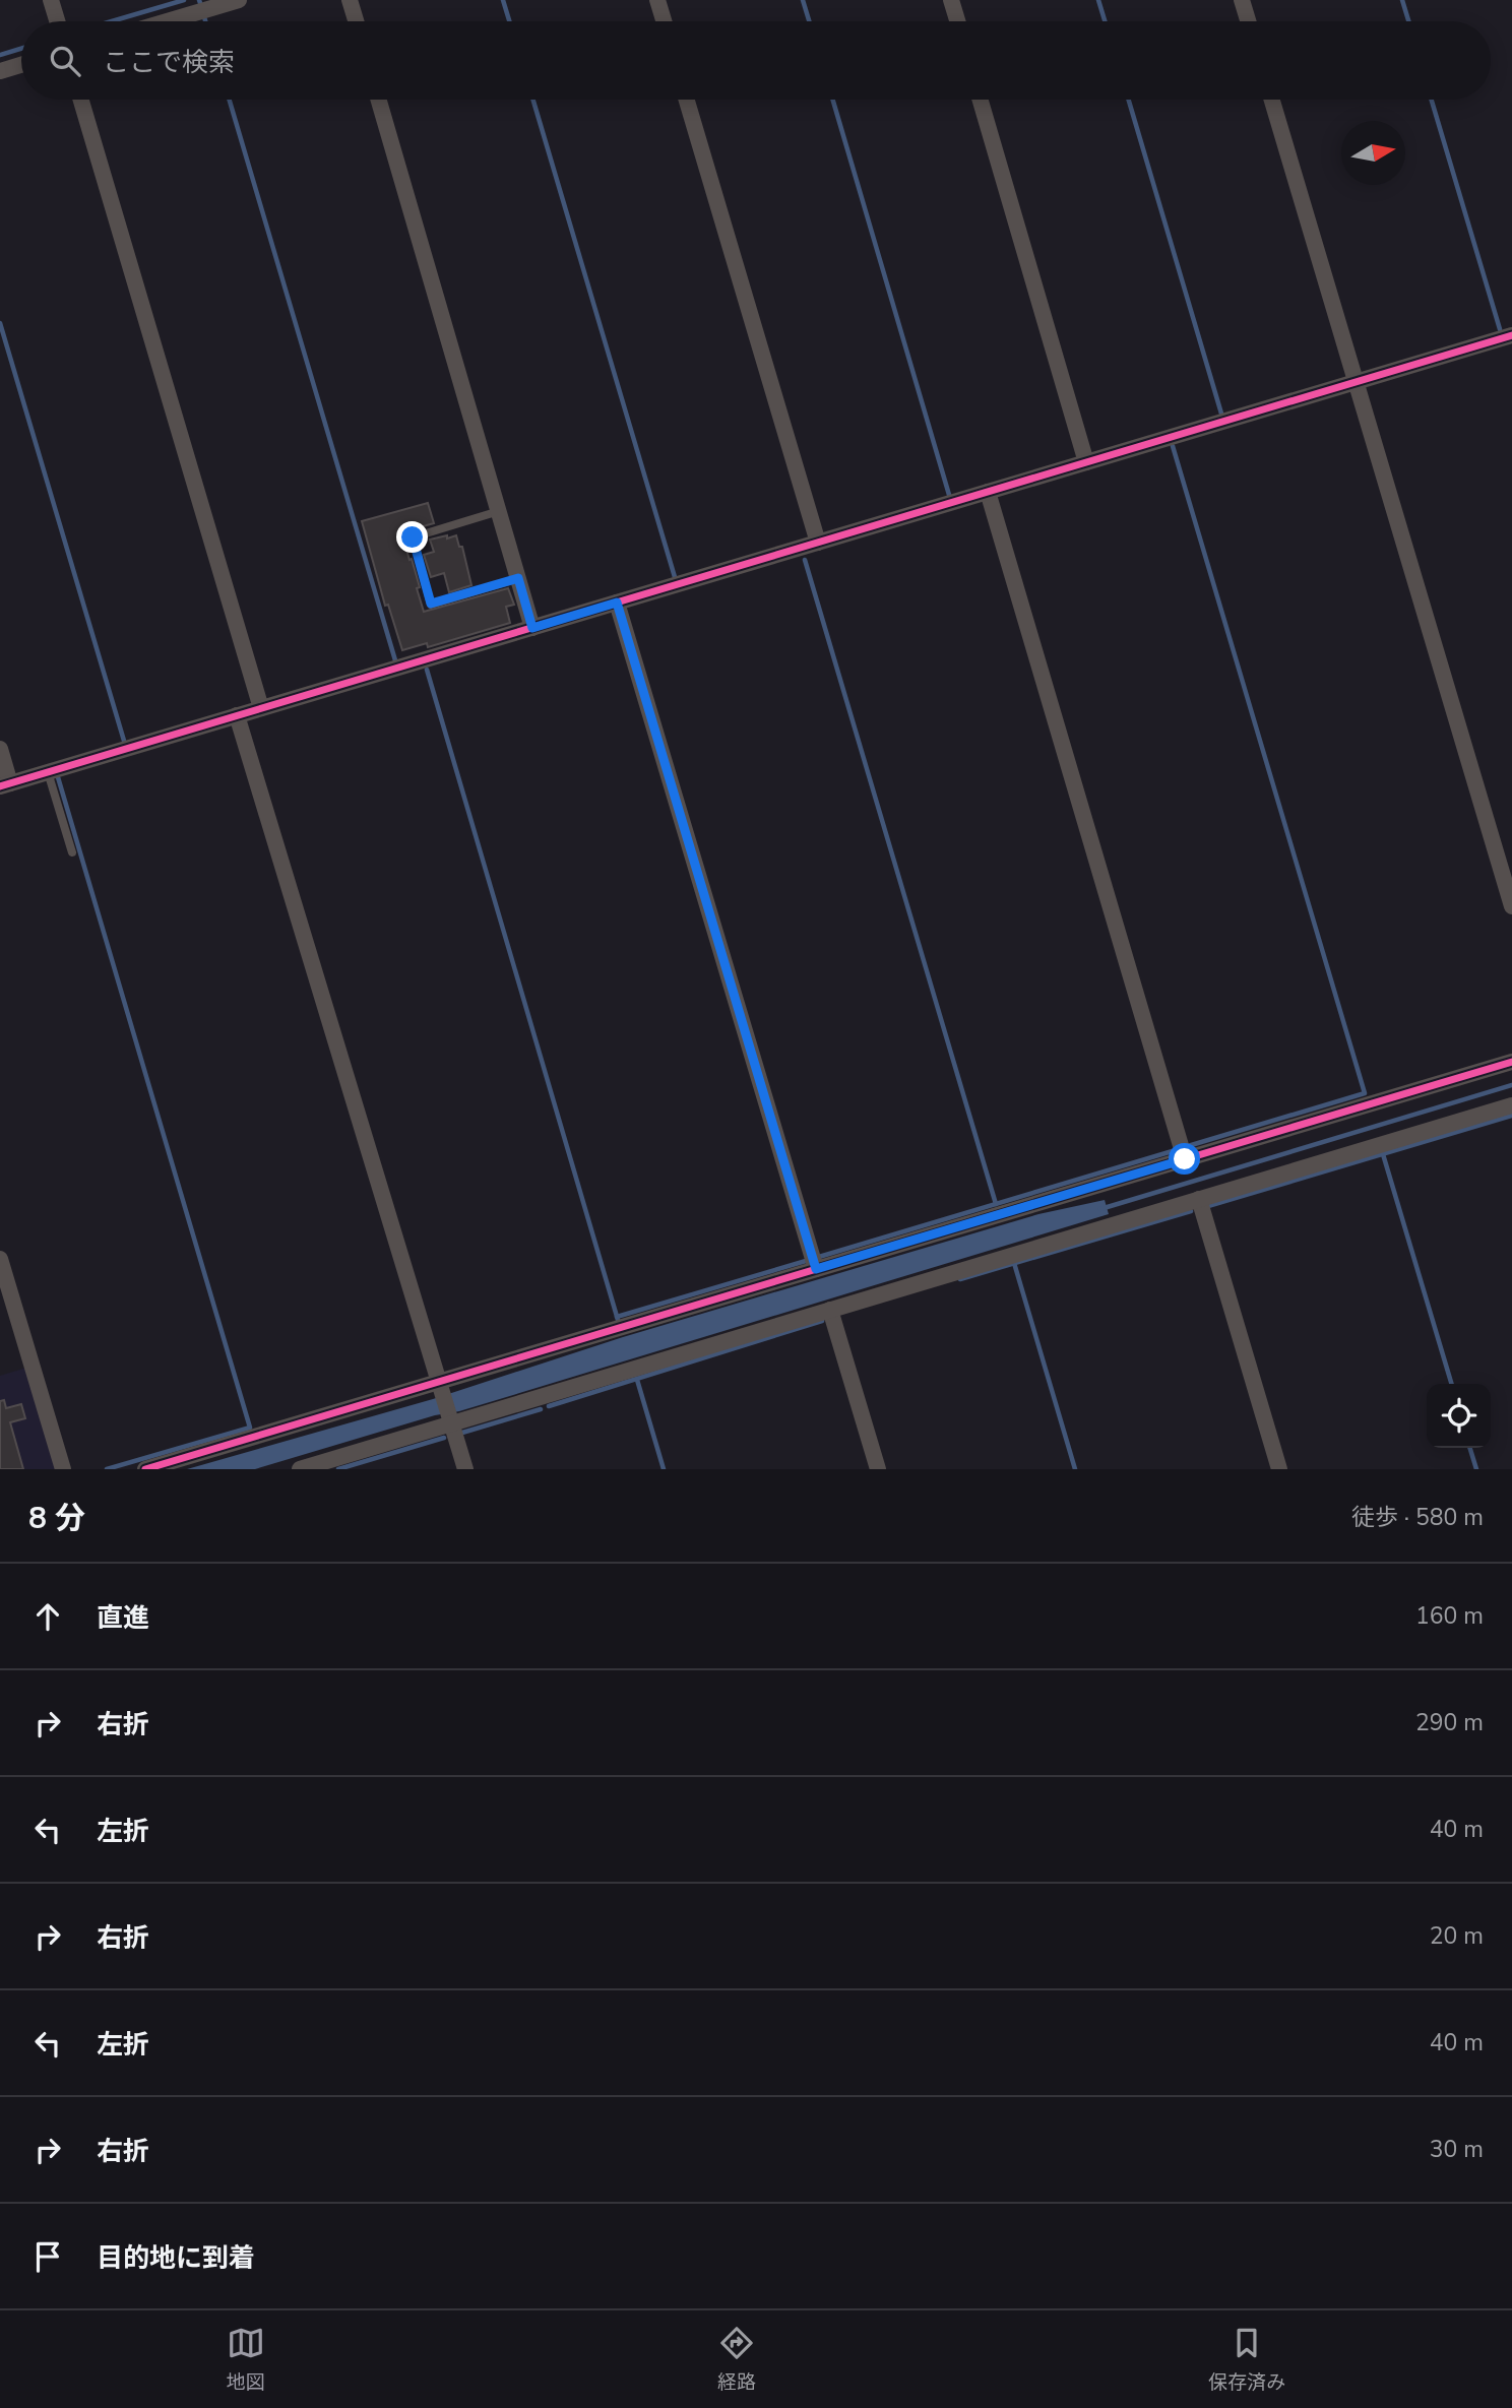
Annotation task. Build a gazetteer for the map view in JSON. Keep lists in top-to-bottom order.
{
  "north": "right",
  "page": {
    "search": "ここで検索",
    "heading": ["8 分", "徒歩 · 580 m"],
    "list": [
      ["直進", "160 m"],
      ["右折", "290 m"],
      ["左折", "40 m"],
      ["右折", "20 m"],
      ["左折", "40 m"],
      ["右折", "30 m"],
      "目的地に到着"
    ],
    "nav": ["地図", "経路", "保存済み"]
  }
}
